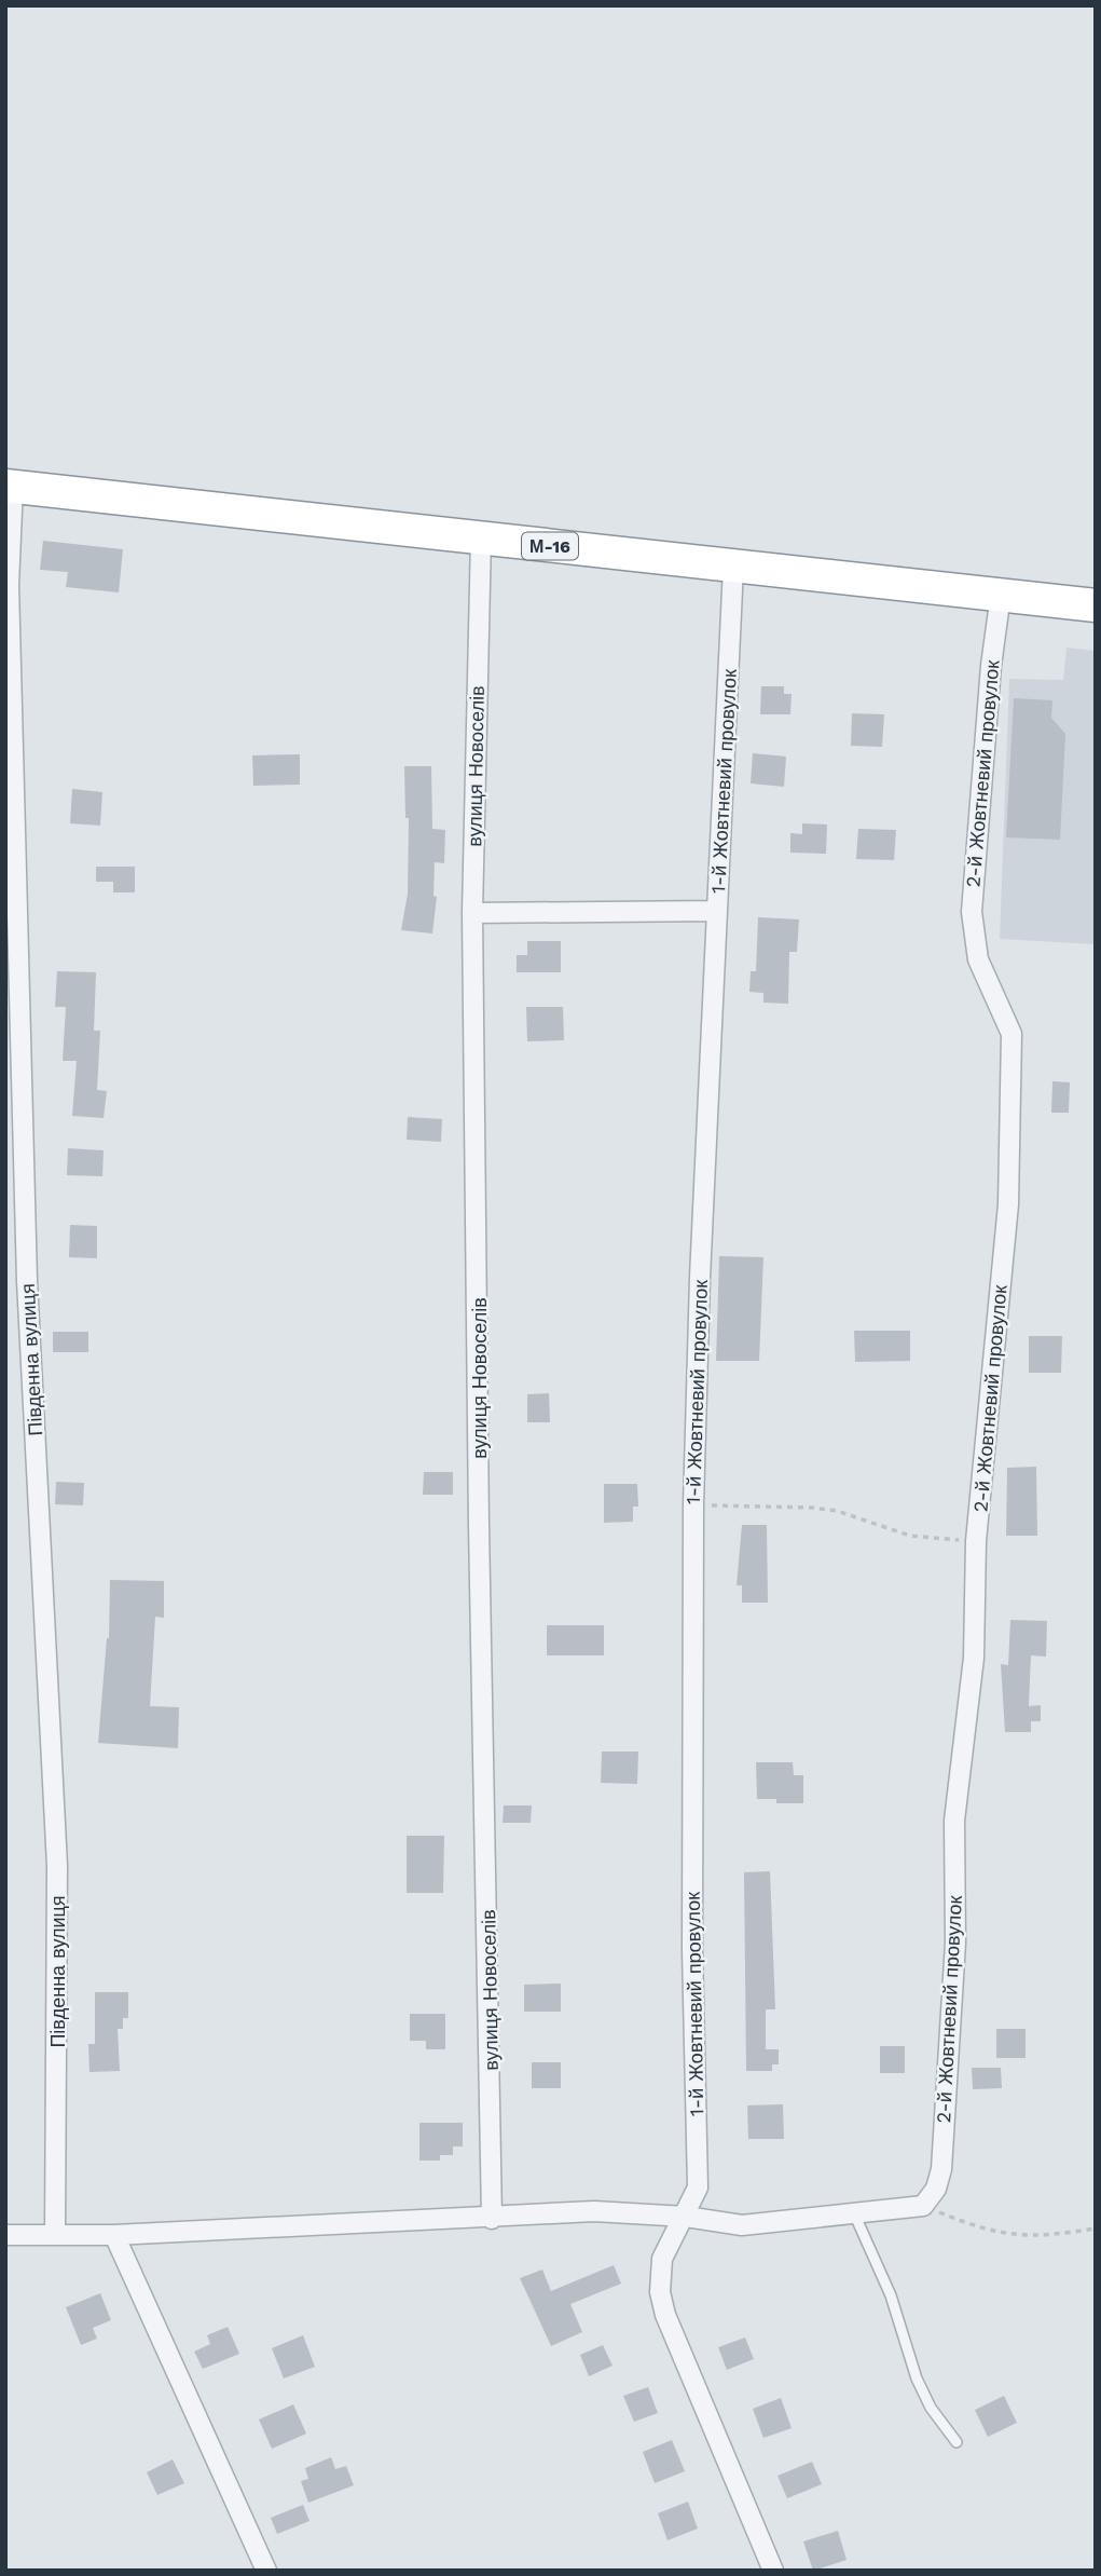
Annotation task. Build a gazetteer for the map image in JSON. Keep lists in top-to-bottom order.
{
  "streets": {
    "highway": ["М-16"],
    "street": [
      "вулиця Новоселів",
      "2-й Жовтневий провулок",
      "1-й Жовтневий провулок",
      "Південна вулиця"
    ]
  },
  "crossings": [
    ["М-16", "вулиця Новоселів"],
    ["М-16", "2-й Жовтневий провулок"],
    ["М-16", "1-й Жовтневий провулок"],
    ["М-16", "Південна вулиця"]
  ]
}
